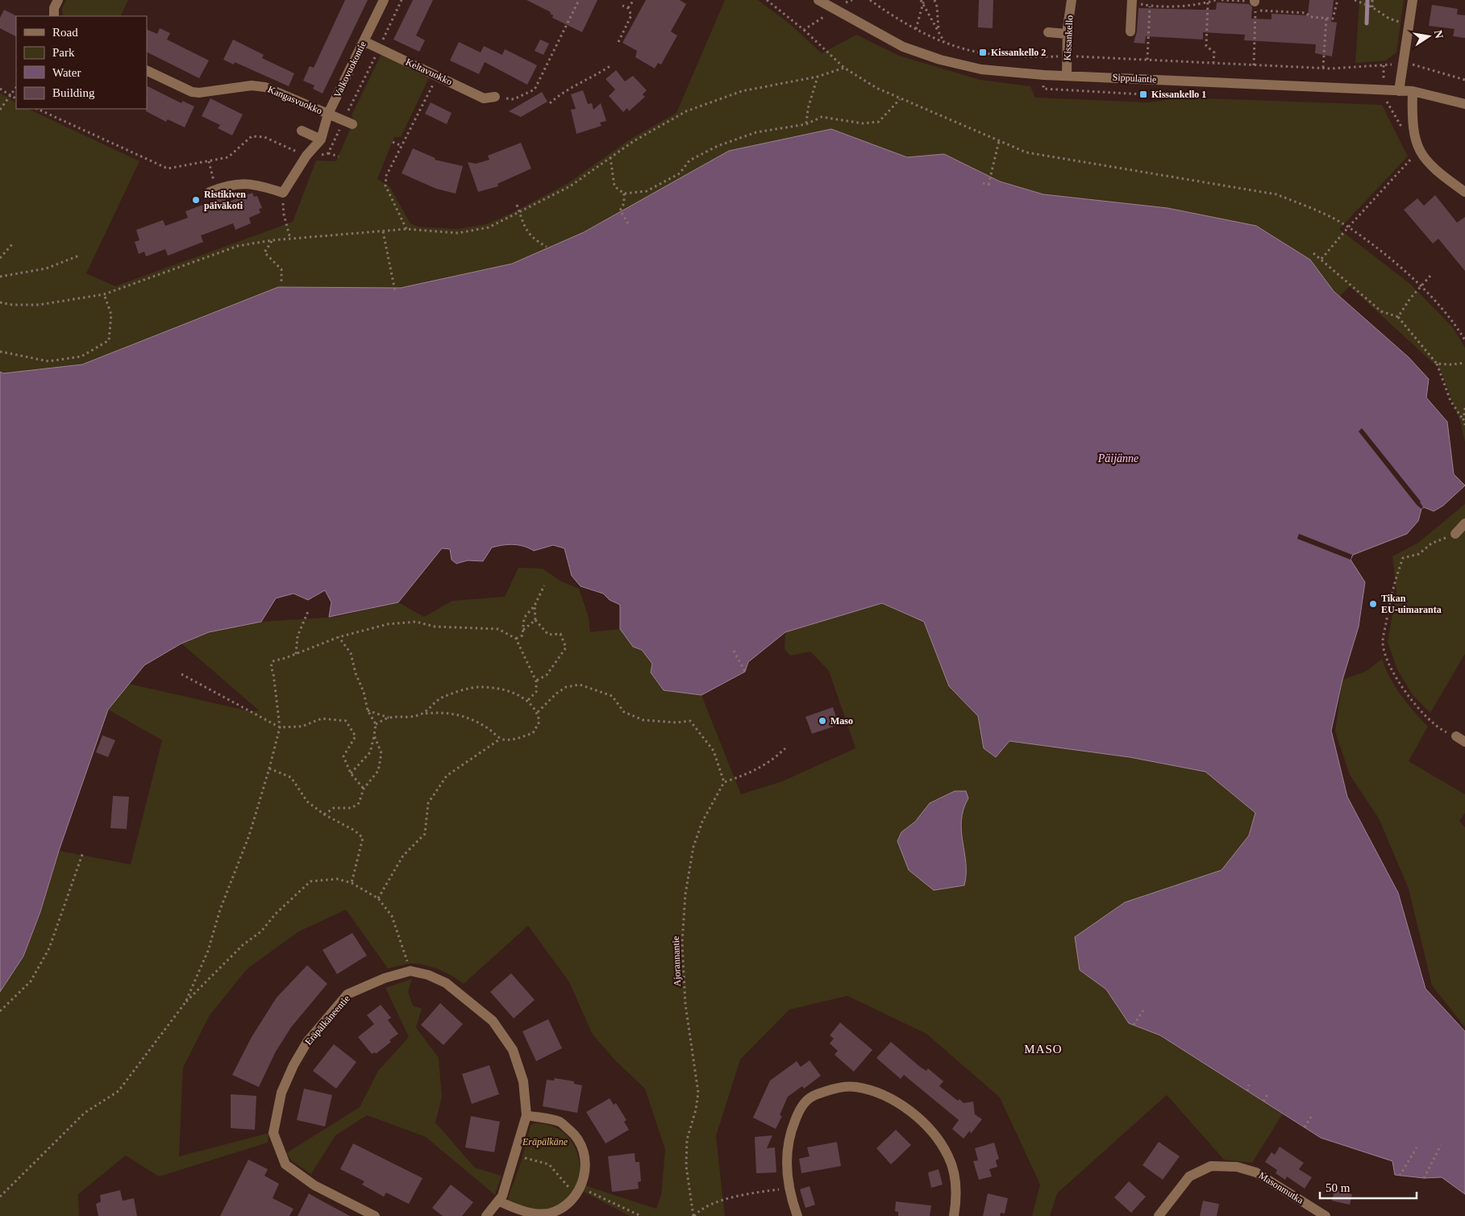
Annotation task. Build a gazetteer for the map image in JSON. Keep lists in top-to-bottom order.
{
  "streets": {
    "street": [
      "Kissankello",
      "Valkovuokontie",
      "Keltavuokko",
      "Sippulantie",
      "Kangasvuokko",
      "Eräpälkäneentie",
      "Masonmutka"
    ],
    "path": ["Ajorannantie"]
  },
  "crossings": [
    ["Kissankello", "Sippulantie"],
    ["Valkovuokontie", "Keltavuokko"],
    ["Valkovuokontie", "Kangasvuokko"]
  ],
  "districts": ["MASO"],
  "water": ["Päijänne"],
  "parks": ["Eräpälkäne"],
  "places": {
    "transit": ["Kissankello 2", "Kissankello 1"],
    "other": ["Ristikiven päiväkoti", "Tikan EU-uimaranta", "Maso"]
  },
  "legend": [
    "Road",
    "Park",
    "Water",
    "Building"
  ],
  "scale_bar": "50 m",
  "north": "right"
}
